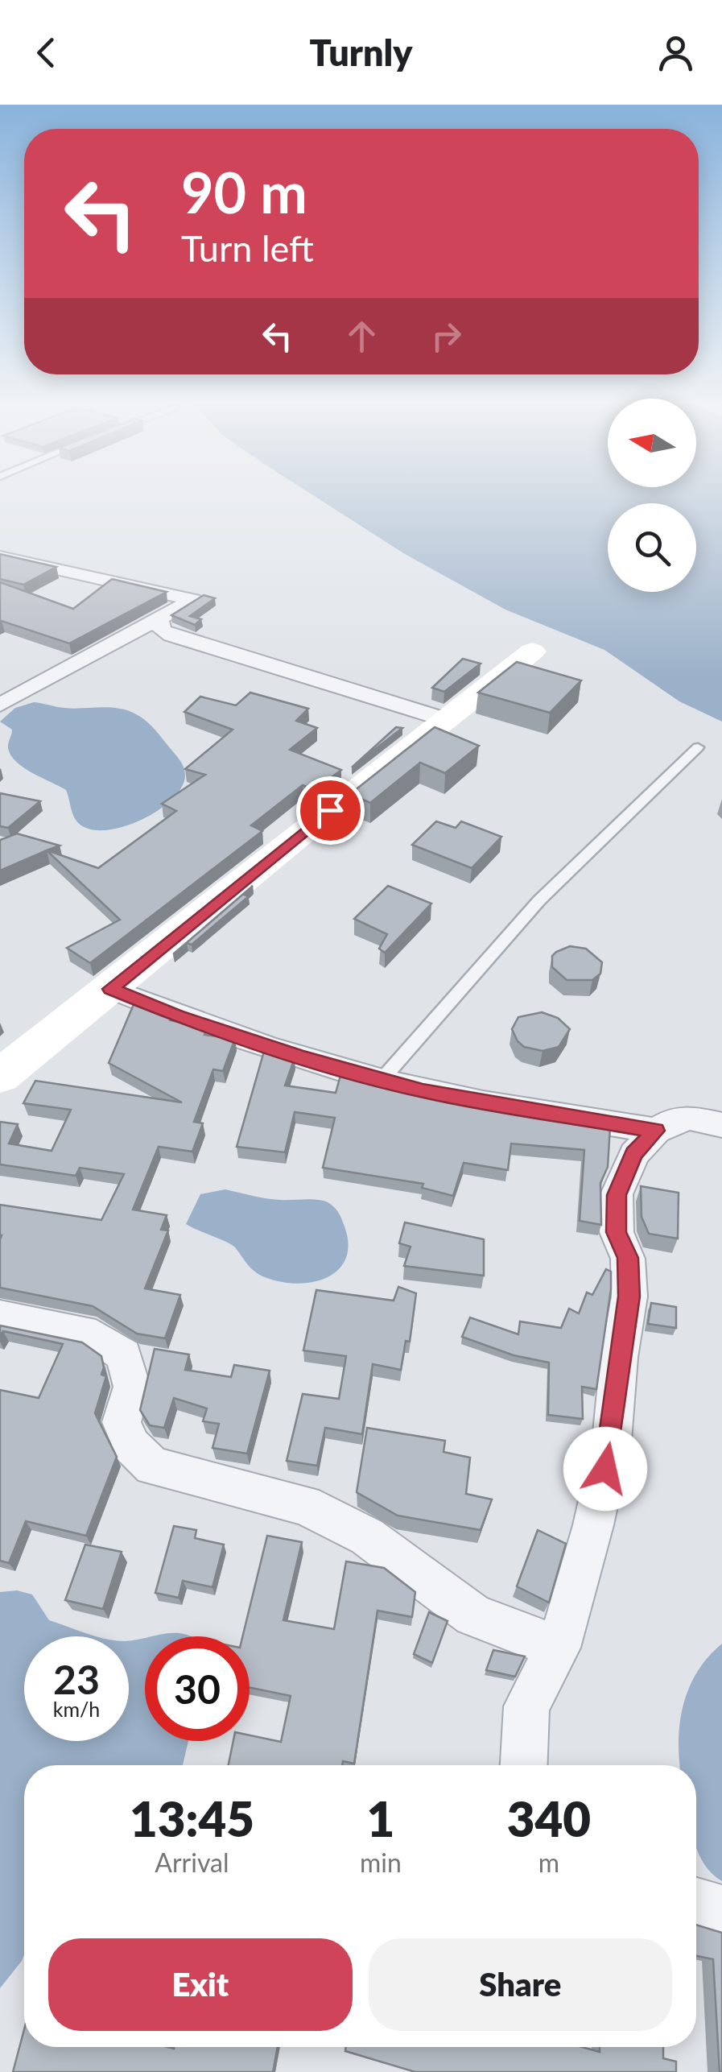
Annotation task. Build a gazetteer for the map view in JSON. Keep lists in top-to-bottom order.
{
  "north": "left",
  "page": {
    "header": "Turnly",
    "turn": ["90 m", "Turn left"],
    "speed": "23 km/h",
    "limit": "30",
    "eta": [
      "13:45",
      "Arrival",
      "1",
      "min",
      "340",
      "m"
    ],
    "buttons": ["Exit", "Share"]
  }
}
